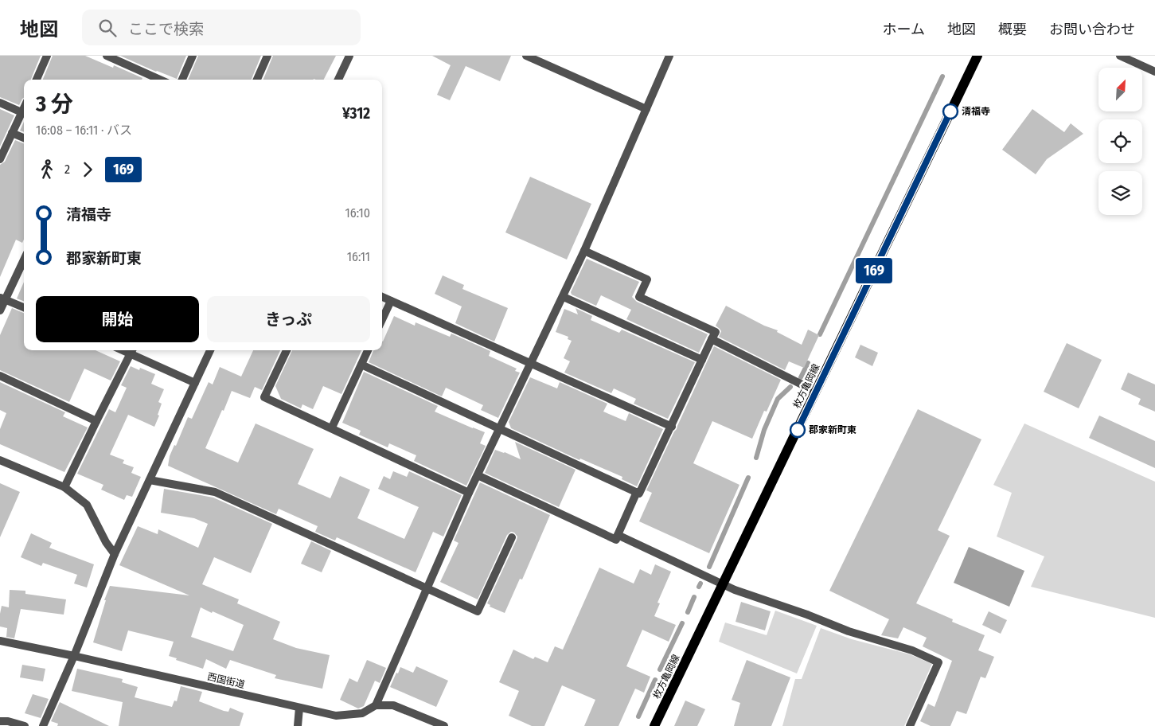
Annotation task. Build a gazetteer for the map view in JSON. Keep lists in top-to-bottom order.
{
  "streets": {
    "main road": ["枚方亀岡線"],
    "street": ["西国街道"]
  },
  "places": ["清福寺", "郡家新町東"],
  "lines": ["bus line 169"],
  "north": "top right",
  "page": {
    "header": "地図",
    "search": "ここで検索",
    "nav": [
      "ホーム",
      "地図",
      "概要",
      "お問い合わせ"
    ],
    "on_map": "169",
    "heading": ["3 分", "16:08 – 16:11 · バス", "¥312"],
    "legs": ["2", "169"],
    "list": [
      {
        "name": "清福寺",
        "value": "16:10"
      },
      {
        "name": "郡家新町東",
        "value": "16:11"
      }
    ],
    "buttons": ["開始", "きっぷ"]
  }
}
